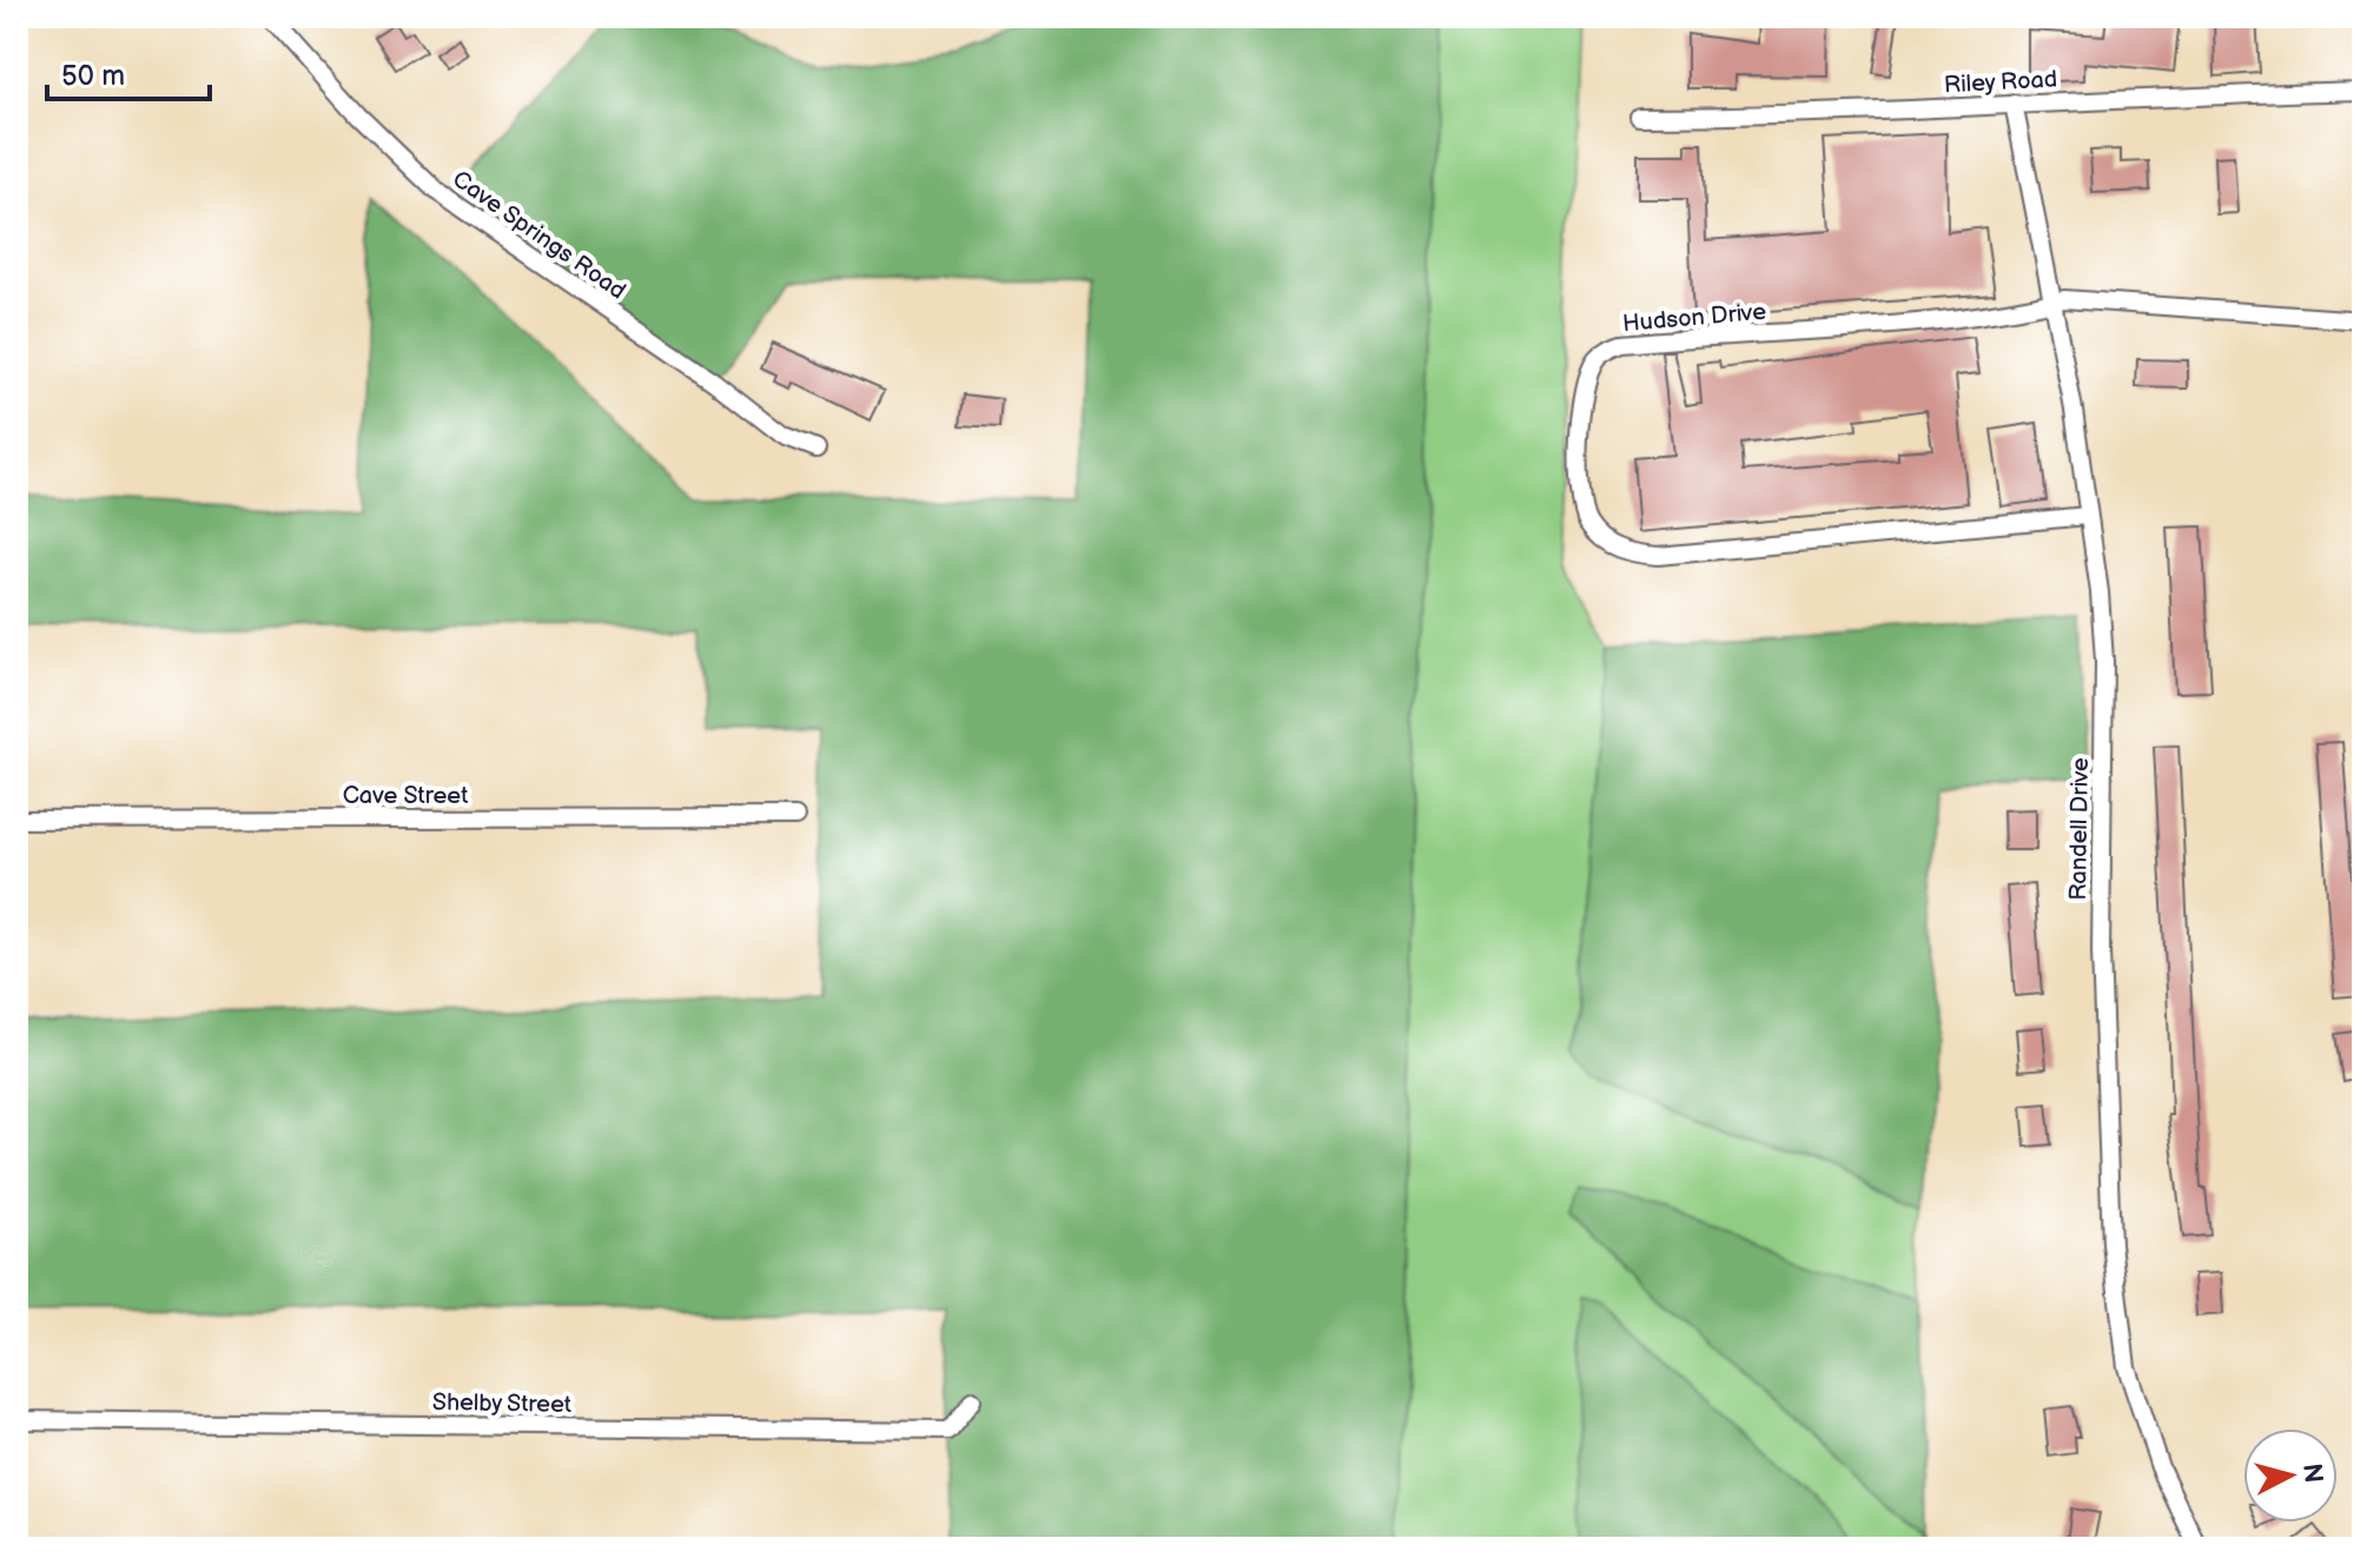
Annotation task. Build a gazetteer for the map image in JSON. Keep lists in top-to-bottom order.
{
  "streets": {
    "street": [
      "Riley Road",
      "Cave Springs Road",
      "Hudson Drive",
      "Cave Street",
      "Randell Drive",
      "Shelby Street"
    ]
  },
  "crossings": [
    ["Riley Road", "Randell Drive"],
    ["Hudson Drive", "Randell Drive"]
  ],
  "scale_bar": "50 m",
  "north": "right"
}
